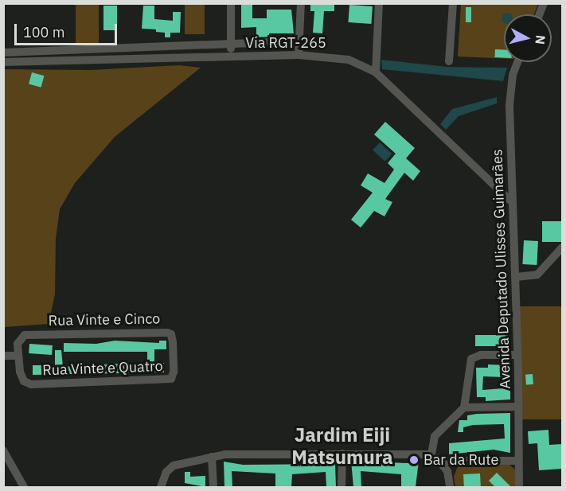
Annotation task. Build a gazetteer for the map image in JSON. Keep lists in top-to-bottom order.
{
  "streets": {
    "street": [
      "Via RGT-265",
      "Avenida Deputado Ulisses Guimarães",
      "Rua Vinte e Cinco",
      "Rua Vinte e Quatro"
    ]
  },
  "crossings": [
    ["Via RGT-265", "Avenida Deputado Ulisses Guimarães"],
    ["Rua Vinte e Cinco", "Rua Vinte e Quatro"]
  ],
  "districts": ["Jardim Eiji Matsumura"],
  "places": ["Bar da Rute"],
  "scale_bar": "100 m",
  "north": "right"
}
